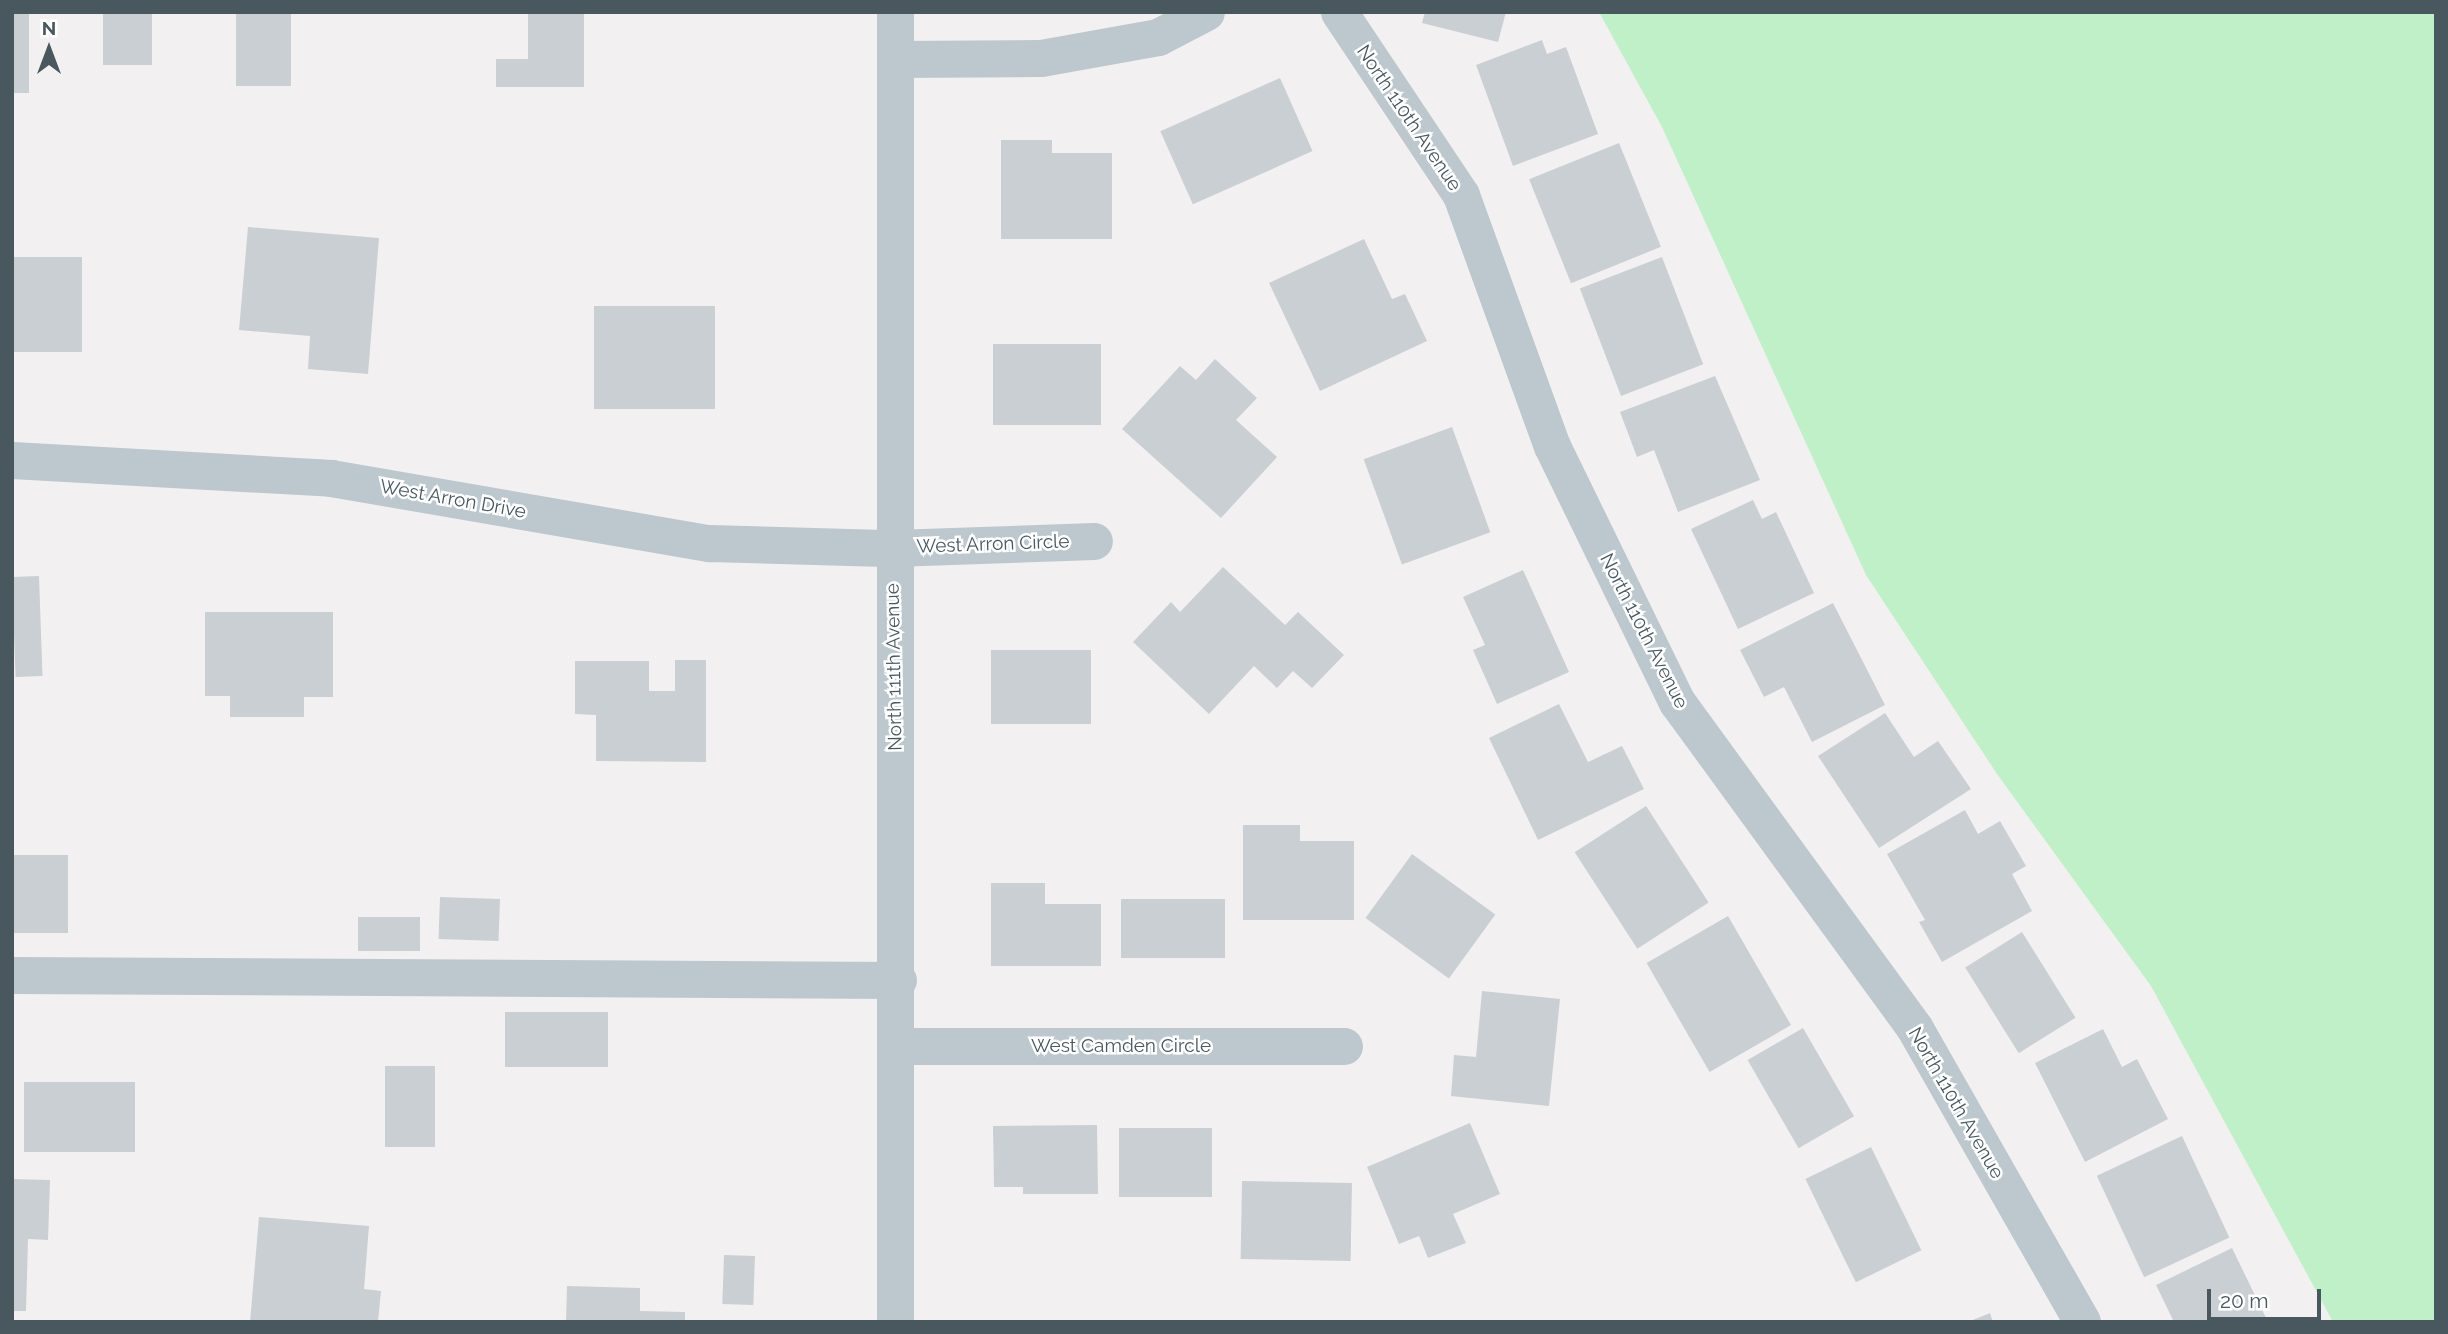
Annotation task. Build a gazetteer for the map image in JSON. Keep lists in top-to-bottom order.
{
  "streets": {
    "street": [
      "North 110th Avenue",
      "West Arron Drive",
      "West Arron Circle",
      "North 111th Avenue",
      "West Camden Circle"
    ]
  },
  "crossings": [
    ["West Arron Drive", "West Arron Circle"],
    ["West Arron Drive", "North 111th Avenue"],
    ["West Arron Circle", "North 111th Avenue"],
    ["North 111th Avenue", "West Camden Circle"]
  ],
  "scale_bar": "20 m",
  "north": "top"
}
